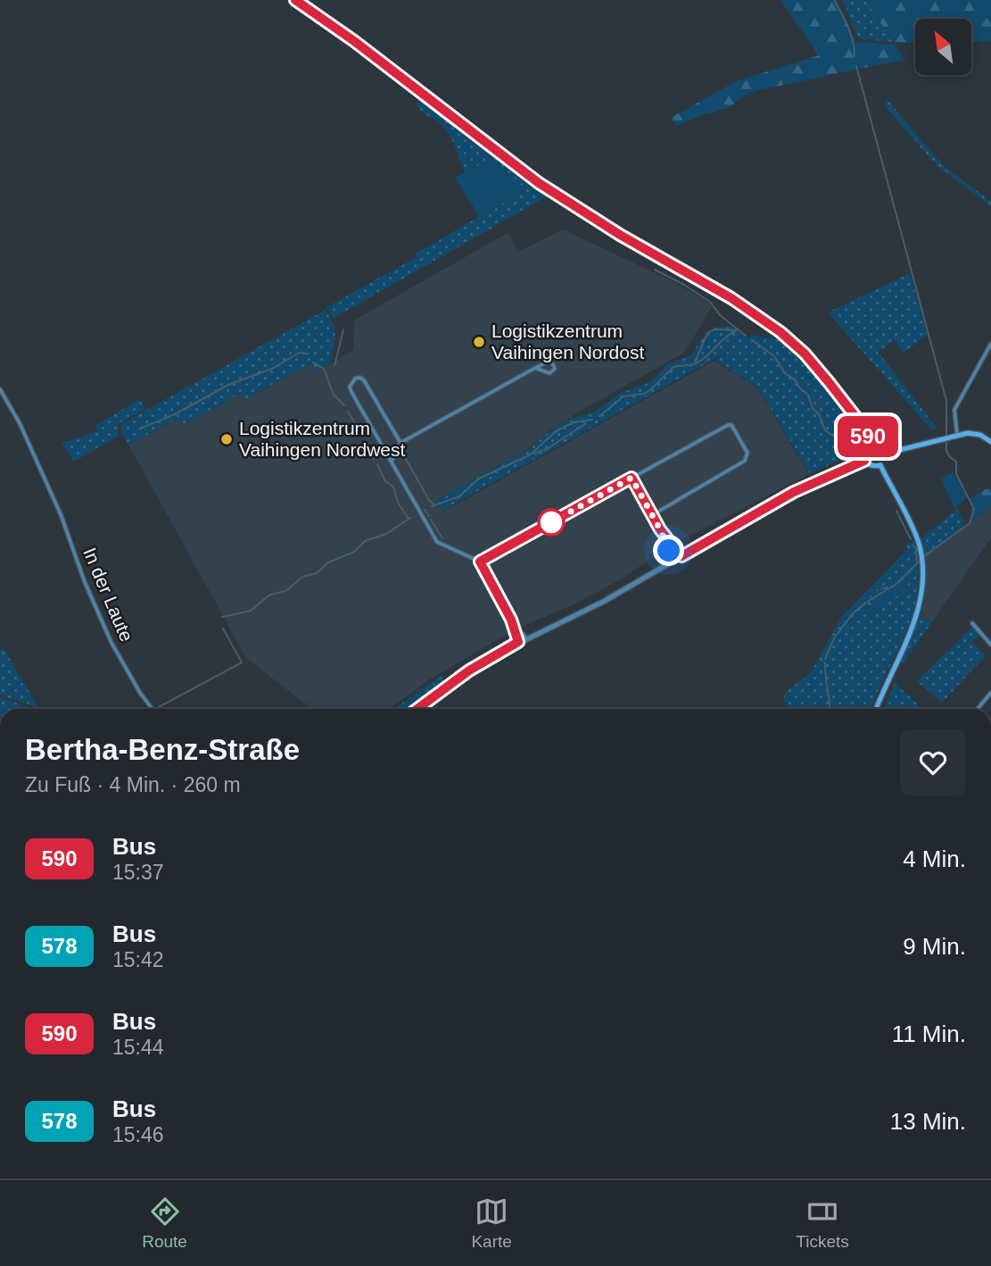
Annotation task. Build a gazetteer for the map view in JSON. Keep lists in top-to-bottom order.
{
  "streets": {
    "street": ["In der Laute"]
  },
  "places": ["Logistikzentrum Vaihingen Nordost", "Logistikzentrum Vaihingen Nordwest"],
  "lines": ["bus line 590"],
  "north": "top left",
  "page": {
    "on_map": "590",
    "heading": ["Bertha-Benz-Straße", "Zu Fuß · 4 Min. · 260 m"],
    "list": [
      {
        "mark": "590",
        "name": "Bus",
        "note": "15:37",
        "value": "4 Min."
      },
      {
        "mark": "578",
        "name": "Bus",
        "note": "15:42",
        "value": "9 Min."
      },
      {
        "mark": "590",
        "name": "Bus",
        "note": "15:44",
        "value": "11 Min."
      },
      {
        "mark": "578",
        "name": "Bus",
        "note": "15:46",
        "value": "13 Min."
      }
    ],
    "tabs": ["Route", "Karte", "Tickets"]
  }
}
